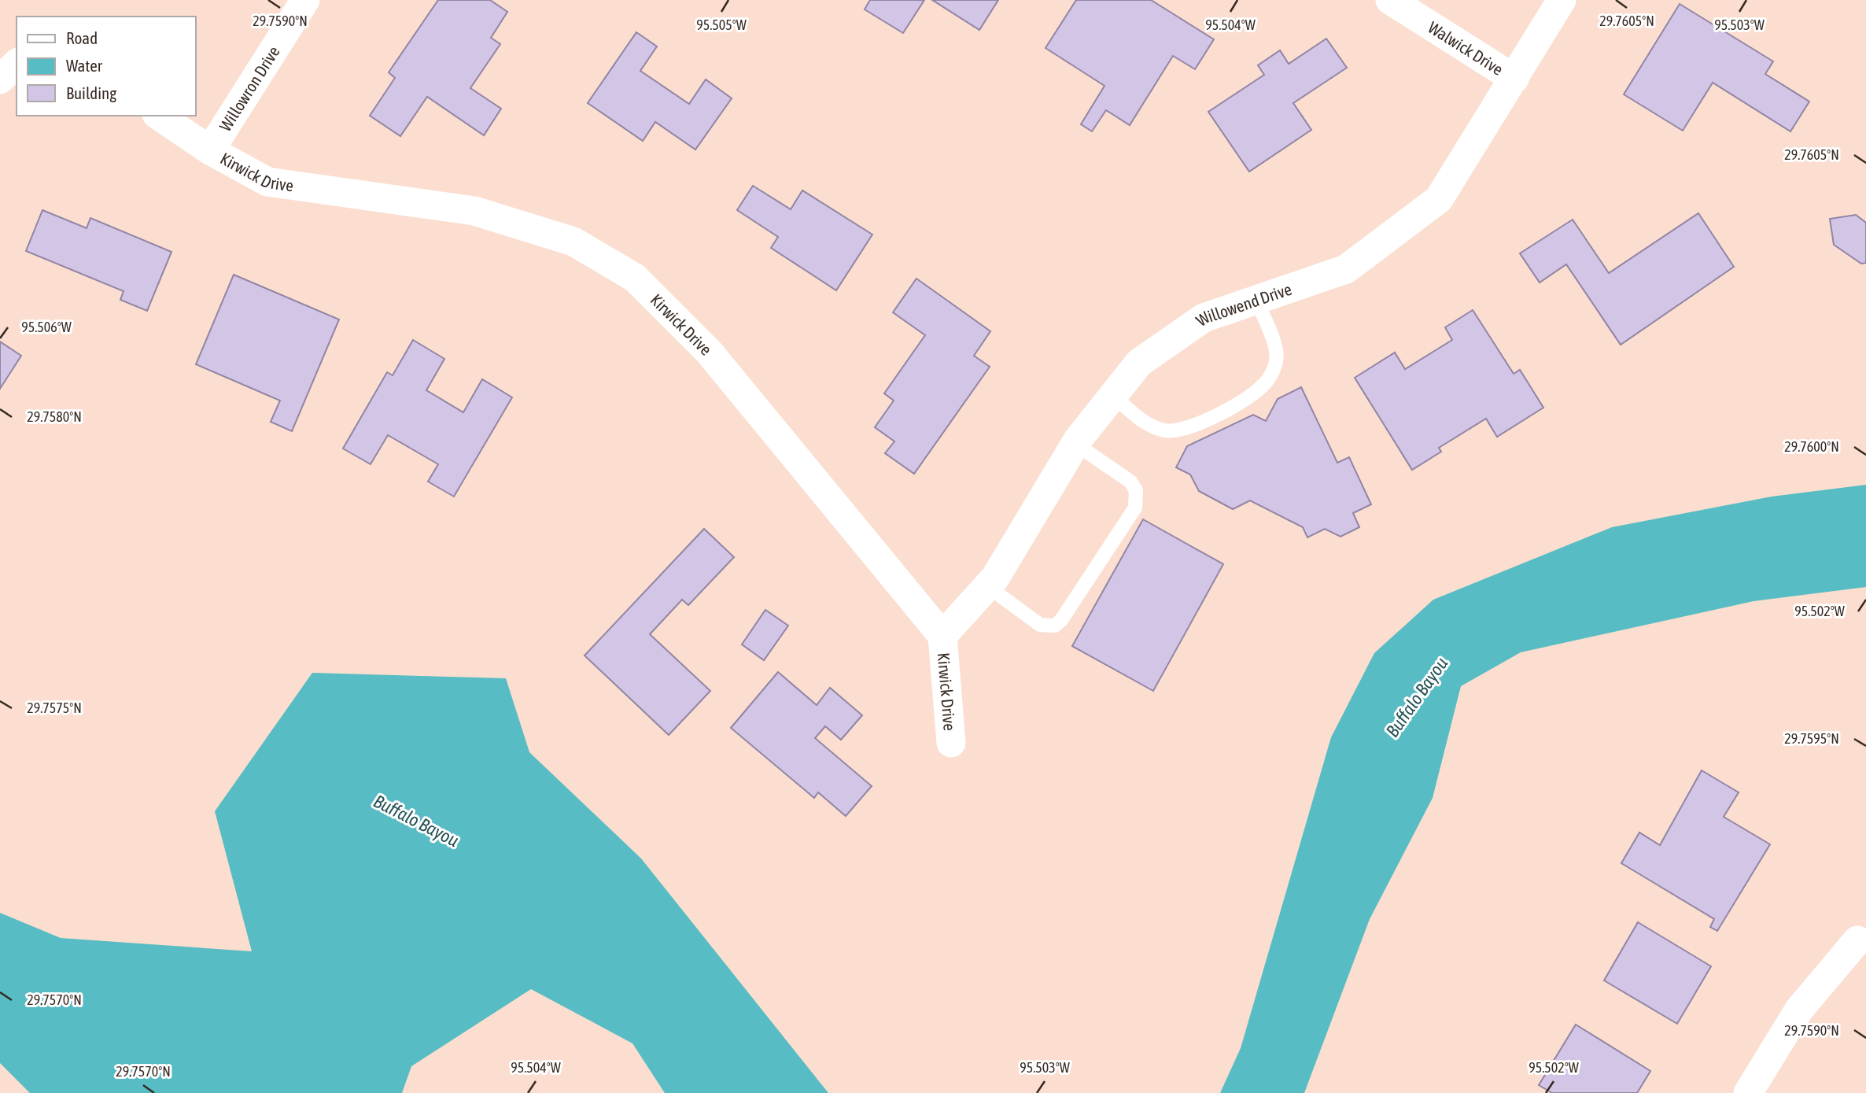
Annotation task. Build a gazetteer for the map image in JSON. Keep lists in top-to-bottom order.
{
  "streets": {
    "street": [
      "Walwick Drive",
      "Willowron Drive",
      "Kirwick Drive",
      "Willowend Drive"
    ]
  },
  "crossings": [
    ["Walwick Drive", "Willowend Drive"],
    ["Willowron Drive", "Kirwick Drive"],
    ["Kirwick Drive", "Willowend Drive"]
  ],
  "water": ["Buffalo Bayou"],
  "legend": ["Road", "Water", "Building"],
  "coordinates": [
    "29.7590°N",
    "29.7605°N",
    "95.504°W",
    "95.503°W",
    "95.505°W",
    "95.506°W",
    "29.7580°N",
    "29.7600°N",
    "95.502°W",
    "29.7575°N",
    "29.7595°N",
    "29.7570°N"
  ]
}
